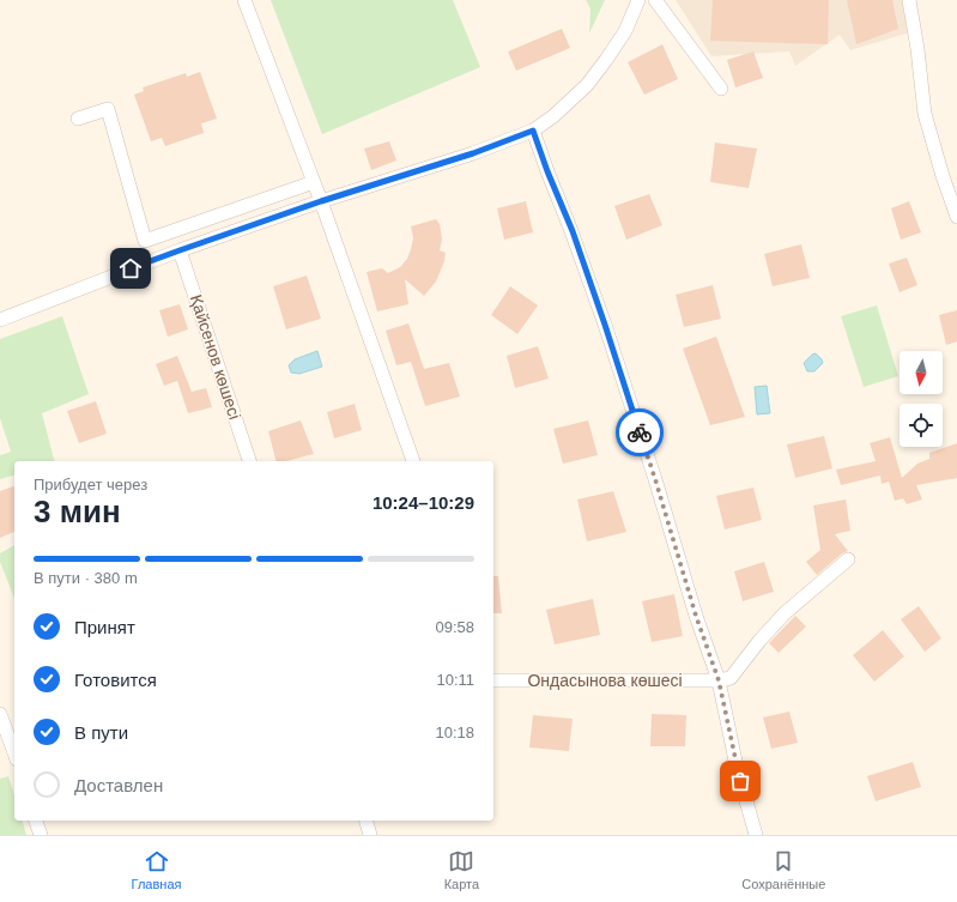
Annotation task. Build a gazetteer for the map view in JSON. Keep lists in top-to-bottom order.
{
  "streets": {
    "street": ["Қайсенов көшесі", "Ондасынова көшесі"]
  },
  "north": "bottom",
  "page": {
    "heading": ["3 мин", "Прибудет через", "10:24–10:29"],
    "bar": "В пути · 380 m",
    "list": [
      ["Принят", "09:58"],
      ["Готовится", "10:11"],
      ["В пути", "10:18"],
      "Доставлен"
    ],
    "tabs": ["Главная", "Карта", "Сохранённые"]
  }
}
